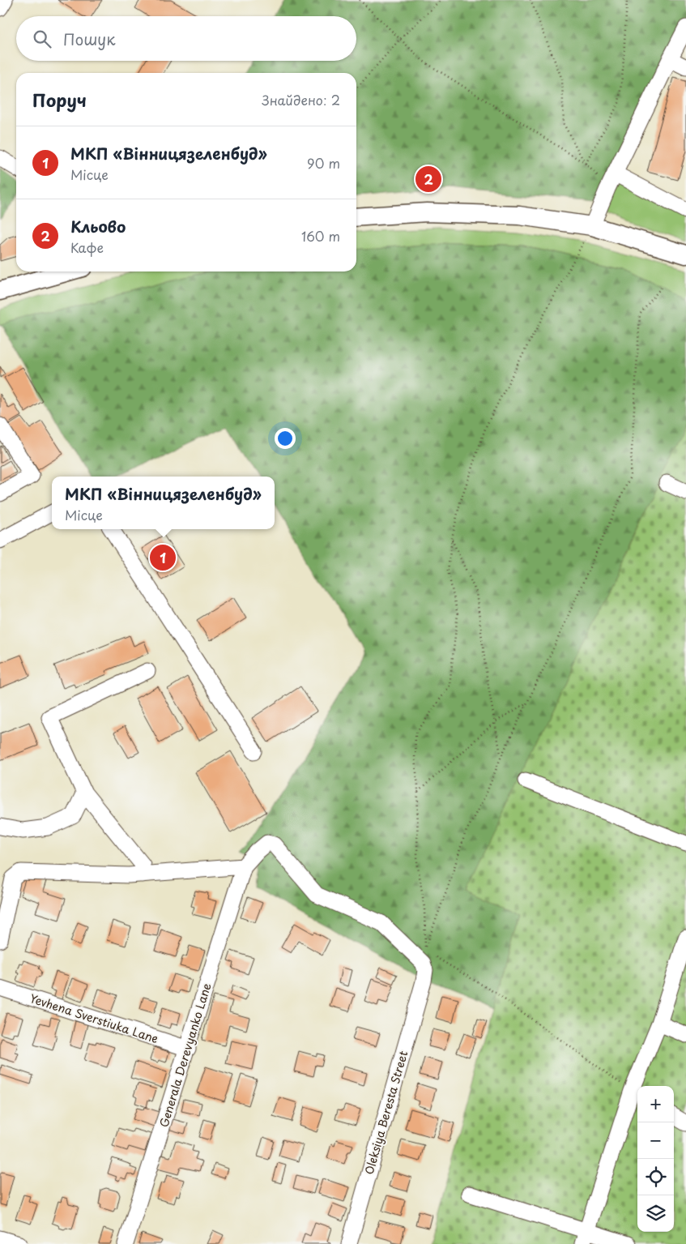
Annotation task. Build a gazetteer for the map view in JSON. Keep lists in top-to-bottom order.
{
  "streets": {
    "street": ["Yevhena Sverstiuka Lane", "Generala Derevyanko Lane", "Oleksiya Beresta Street"]
  },
  "crossings": [
    ["Yevhena Sverstiuka Lane", "Generala Derevyanko Lane"],
    ["Generala Derevyanko Lane", "Oleksiya Beresta Street"]
  ],
  "page": {
    "search": "Пошук",
    "heading": ["Поруч", "Знайдено: 2"],
    "list": [
      {
        "mark": "1",
        "name": "МКП «Вінницязеленбуд»",
        "note": "Місце",
        "value": "90 m"
      },
      {
        "mark": "2",
        "name": "Кльово",
        "note": "Кафе",
        "value": "160 m"
      }
    ],
    "pins": ["2", "1"],
    "popup": ["МКП «Вінницязеленбуд»", "Місце"],
    "map_buttons": ["+", "−"]
  }
}
